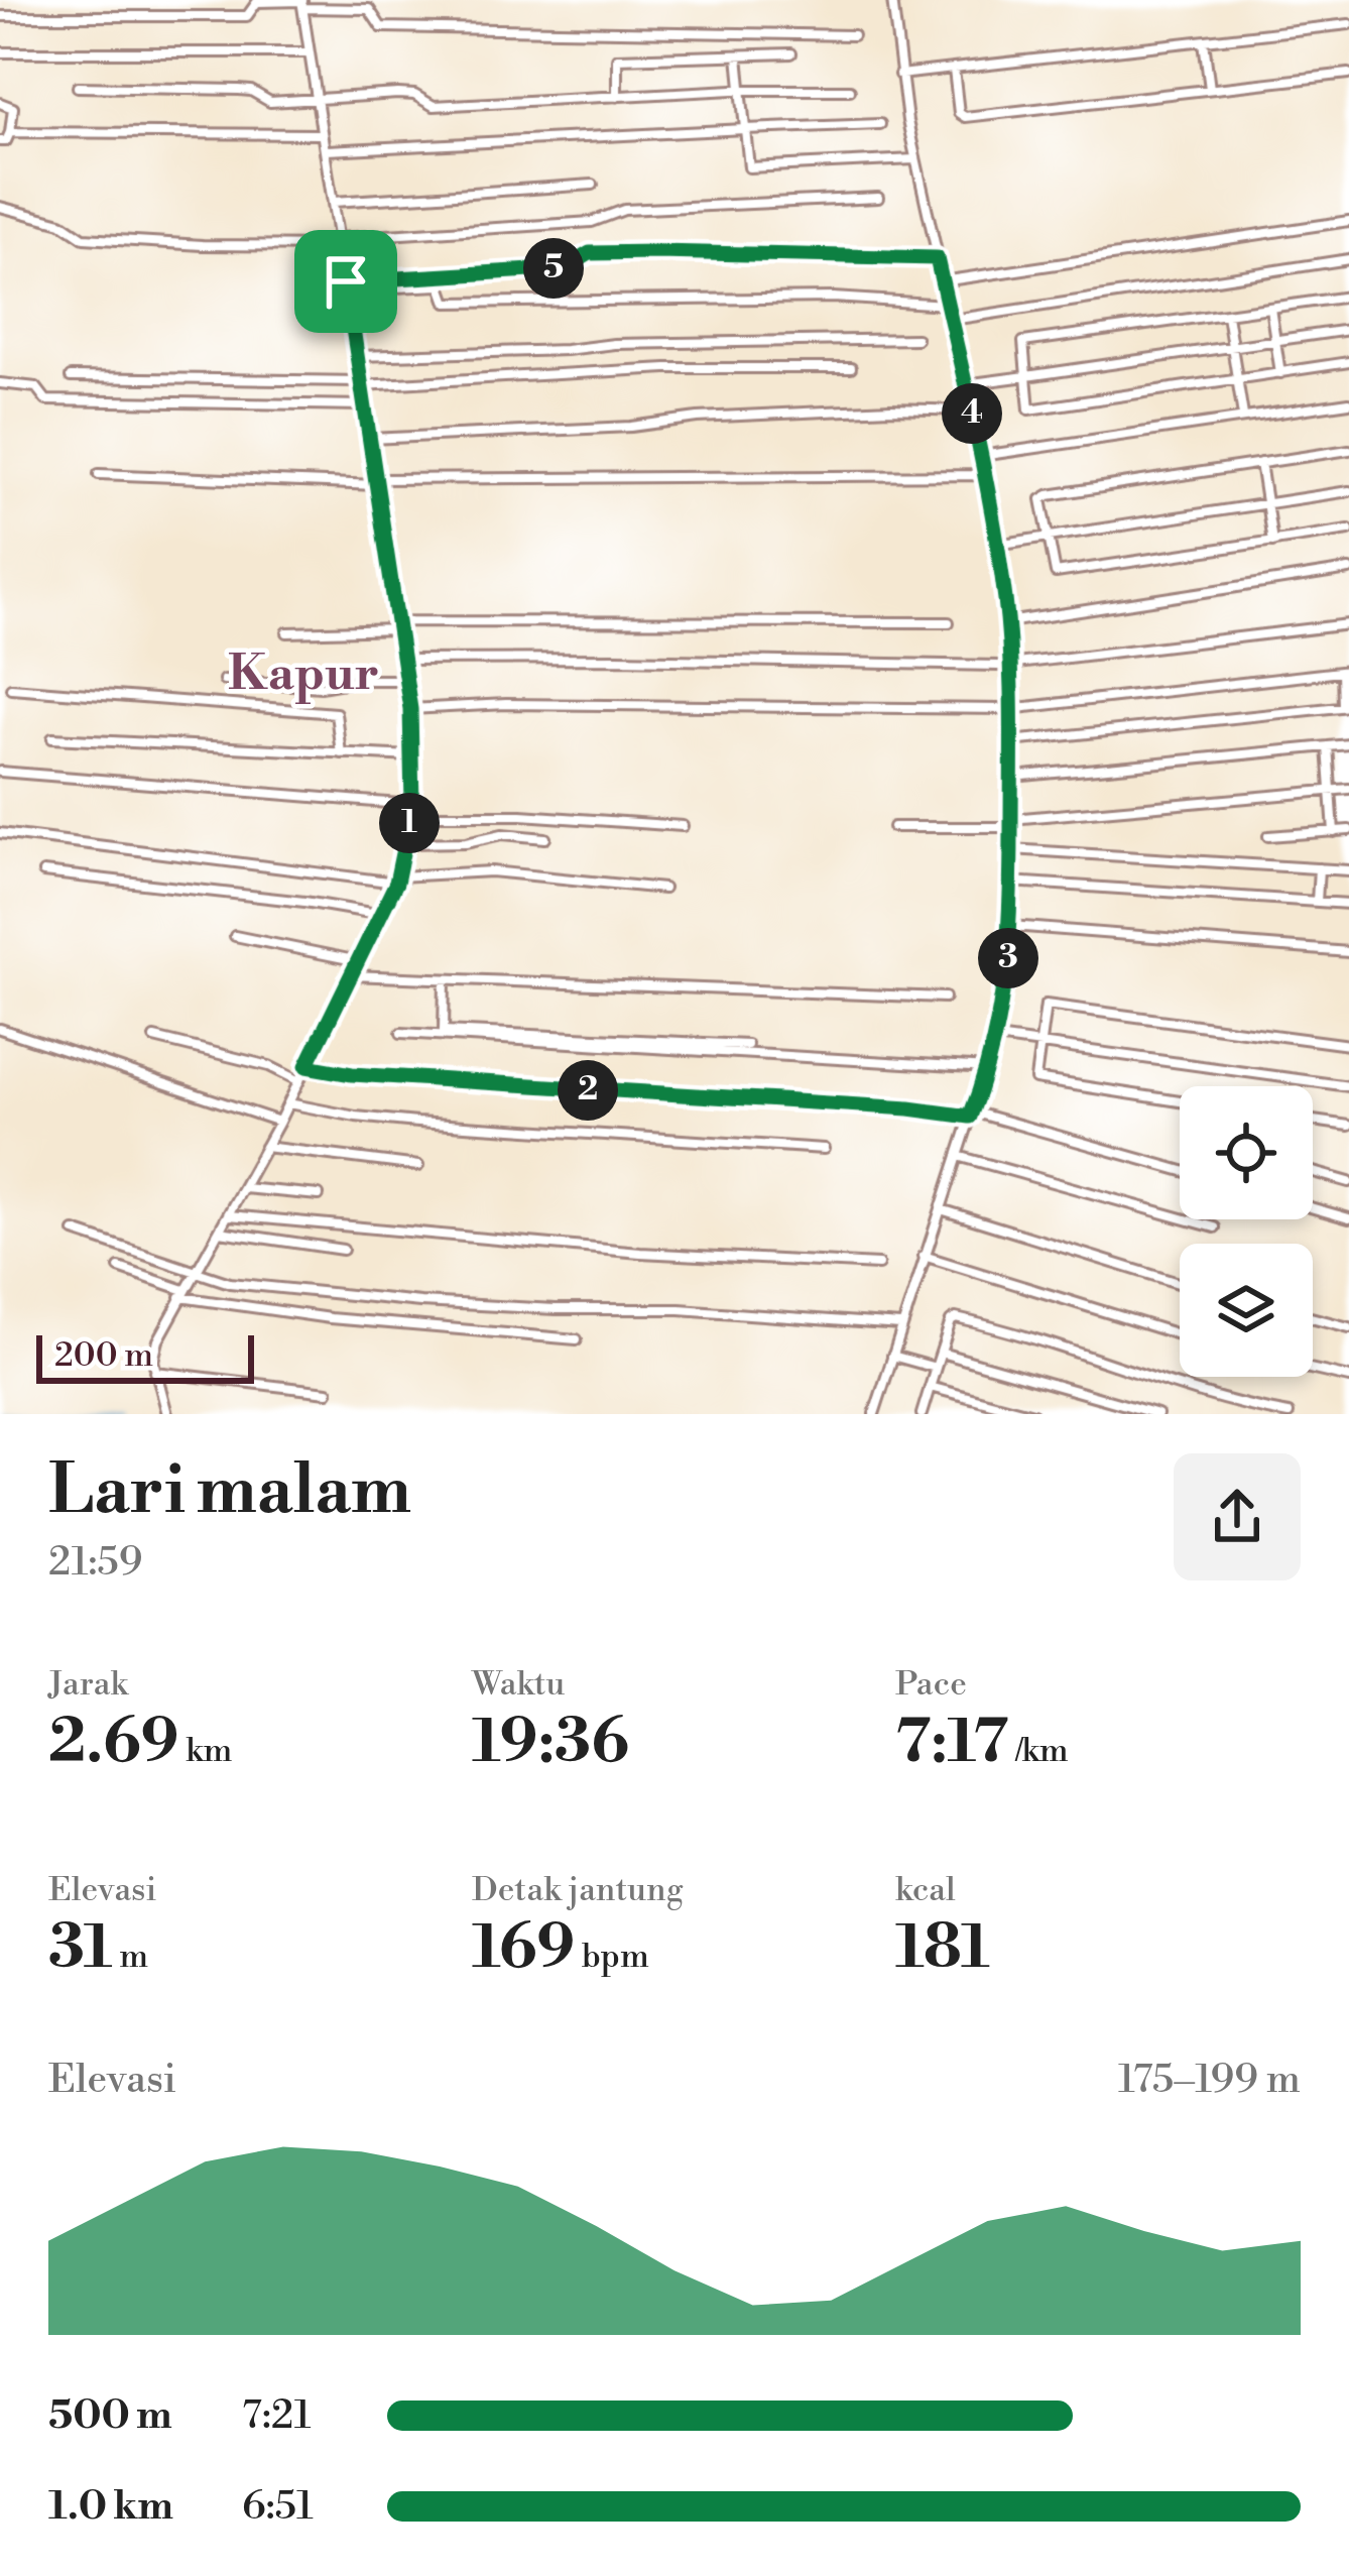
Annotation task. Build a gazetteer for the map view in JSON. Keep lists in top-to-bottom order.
{
  "districts": ["Kapur"],
  "scale_bar": "200 m",
  "page": {
    "pins": [
      "5",
      "4",
      "1",
      "3",
      "2"
    ],
    "scale": "200 m",
    "heading": ["Lari malam", "21:59"],
    "stats": [
      ["Jarak", "2.69 km"],
      ["Waktu", "19:36"],
      ["Pace", "7:17 /km"],
      ["Elevasi", "31 m"],
      ["Detak jantung", "169 bpm"],
      ["kcal", "181"]
    ],
    "chart": ["Elevasi", "175–199 m"],
    "list": [
      {
        "name": "500 m",
        "note": "7:21"
      },
      {
        "name": "1.0 km",
        "note": "6:51"
      }
    ]
  }
}
